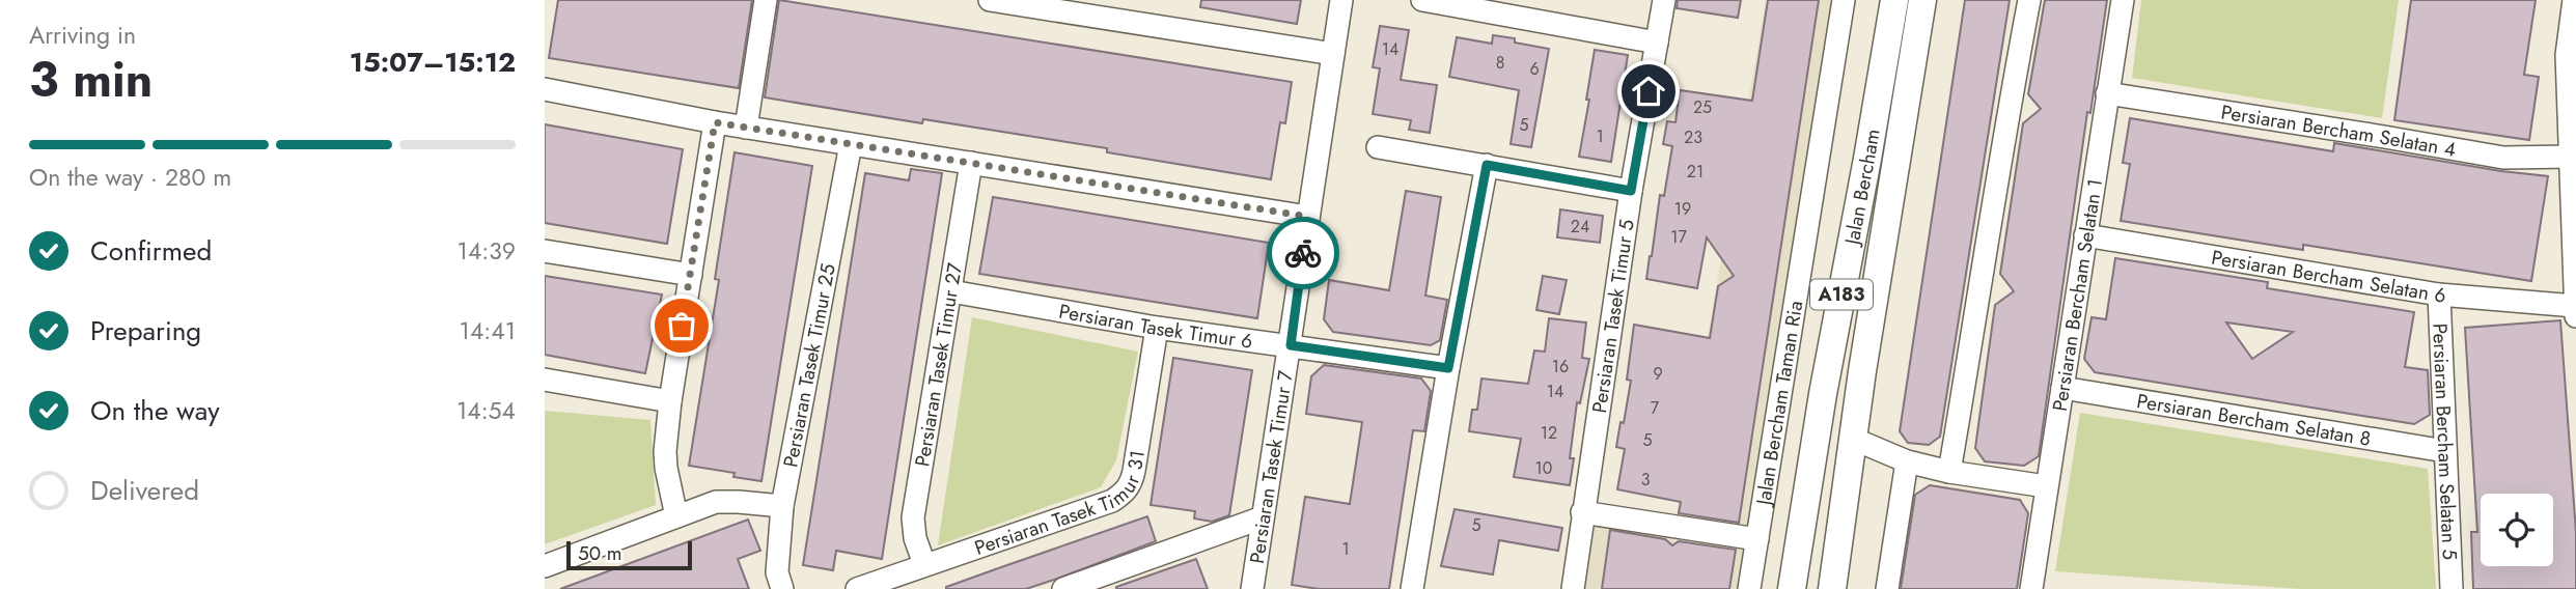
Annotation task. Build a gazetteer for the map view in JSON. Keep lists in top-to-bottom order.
{
  "streets": {
    "main road": ["Jalan Bercham", "A183"],
    "street": [
      "Persiaran Bercham Selatan 4",
      "Persiaran Bercham Selatan 6",
      "Persiaran Bercham Selatan 1",
      "Persiaran Tasek Timur 5",
      "Persiaran Tasek Timur 6",
      "Persiaran Tasek Timur 27",
      "Persiaran Tasek Timur 25",
      "Jalan Bercham Taman Ria",
      "Persiaran Bercham Selatan 8",
      "Persiaran Bercham Selatan 5",
      "Persiaran Tasek Timur 7",
      "Persiaran Tasek Timur 31"
    ]
  },
  "crossings": [
    ["Persiaran Bercham Selatan 4", "Persiaran Bercham Selatan 1"],
    ["Persiaran Bercham Selatan 6", "Persiaran Bercham Selatan 1"],
    ["Persiaran Bercham Selatan 6", "Persiaran Bercham Selatan 5"],
    ["Persiaran Bercham Selatan 1", "Persiaran Bercham Selatan 8"],
    ["Persiaran Tasek Timur 6", "Persiaran Tasek Timur 27"],
    ["Persiaran Tasek Timur 6", "Persiaran Tasek Timur 7"],
    ["Persiaran Tasek Timur 6", "Persiaran Tasek Timur 31"],
    ["Persiaran Tasek Timur 27", "Persiaran Tasek Timur 31"],
    ["Persiaran Bercham Selatan 8", "Persiaran Bercham Selatan 5"]
  ],
  "house_numbers": [
    "14",
    "8",
    "6",
    "25",
    "5",
    "1",
    "23",
    "21",
    "19",
    "24",
    "17",
    "16",
    "9",
    "14",
    "7",
    "12",
    "5",
    "10",
    "3",
    "5",
    "1"
  ],
  "scale_bar": "50 m",
  "page": {
    "heading": ["3 min", "Arriving in", "15:07–15:12"],
    "bar": "On the way · 280 m",
    "list": [
      ["Confirmed", "14:39"],
      ["Preparing", "14:41"],
      ["On the way", "14:54"],
      "Delivered"
    ],
    "scale": "50 m"
  }
}
